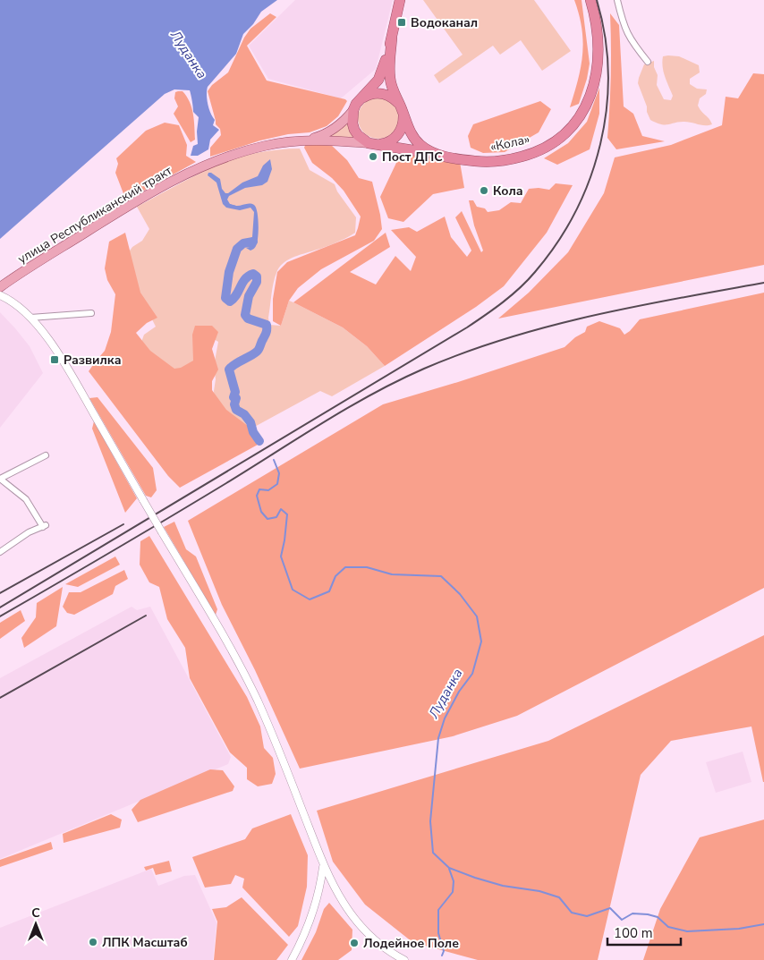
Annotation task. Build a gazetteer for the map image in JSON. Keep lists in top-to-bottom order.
{
  "streets": {
    "highway": ["«Кола»"],
    "main road": ["улица Республиканский тракт"]
  },
  "water": ["Луданка"],
  "places": {
    "transit": ["Водоканал", "Развилка"],
    "other": [
      "Пост ДПС",
      "Кола",
      "ЛПК Масштаб",
      "Лодейное Поле"
    ]
  },
  "scale_bar": "100 m",
  "north": "top"
}
